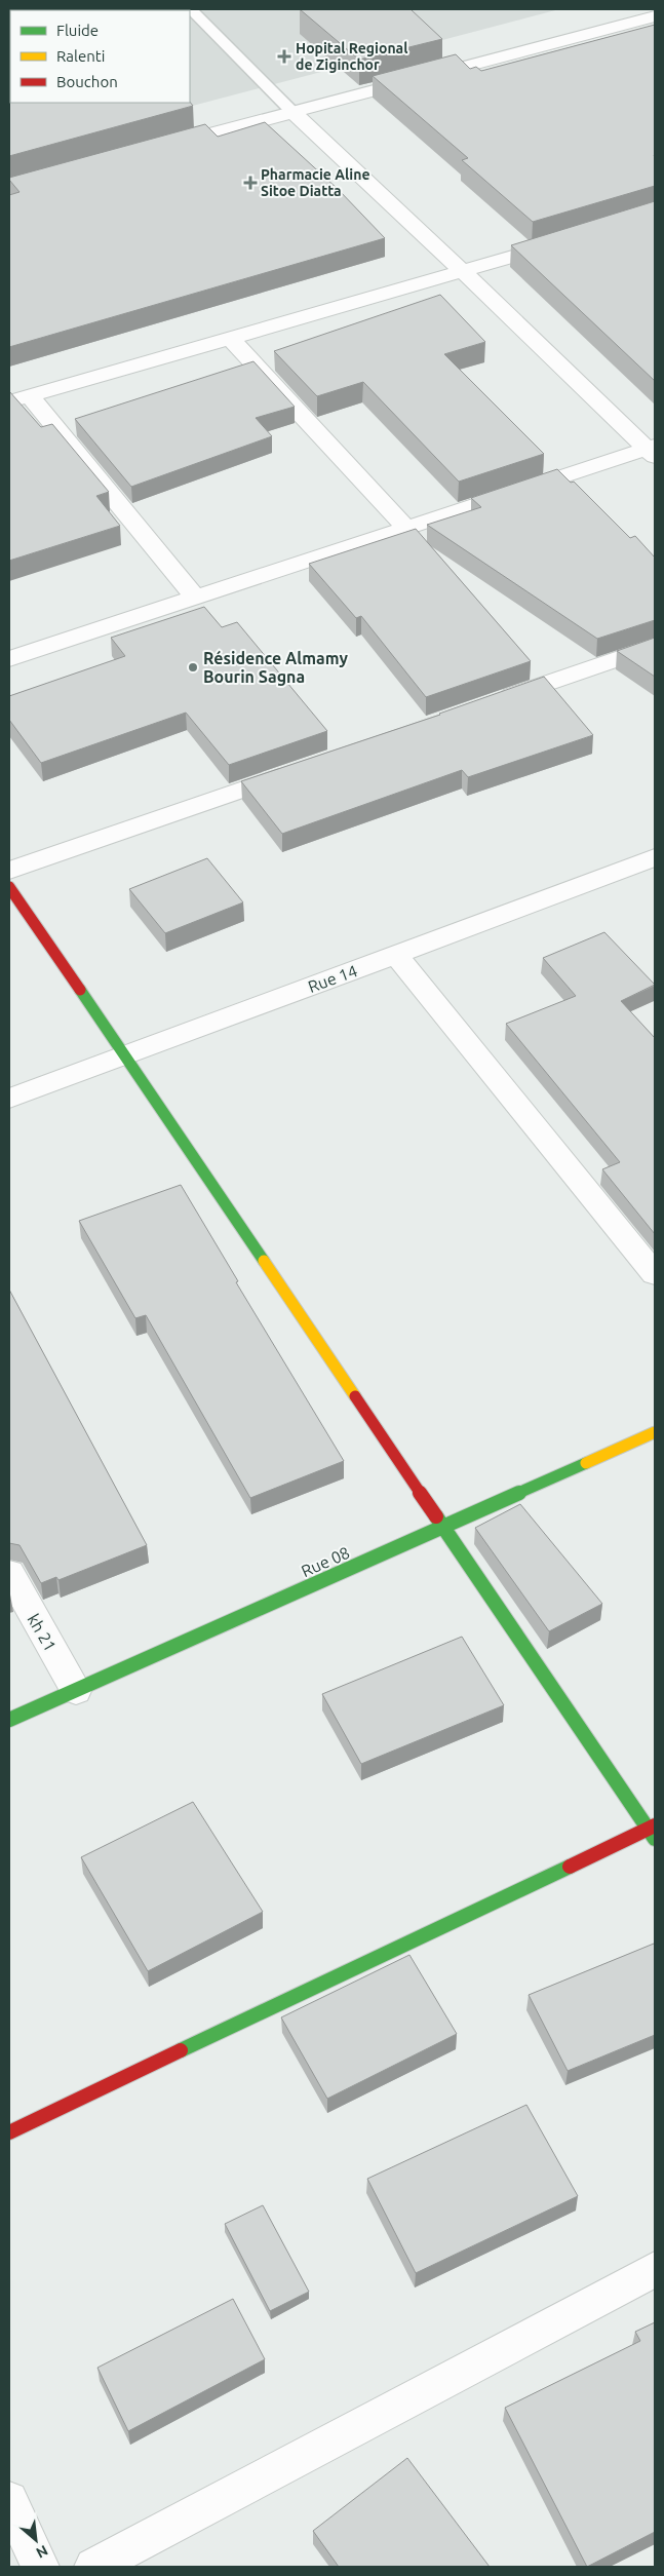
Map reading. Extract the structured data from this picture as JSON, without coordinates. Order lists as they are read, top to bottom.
{
  "streets": {
    "street": ["Rue 14", "Rue 08", "kh 21"]
  },
  "crossings": [
    ["Rue 08", "kh 21"]
  ],
  "places": {
    "health": ["Hopital Regional de Ziginchor", "Pharmacie Aline Sitoe Diatta"],
    "other": ["Résidence Almamy Bourin Sagna"]
  },
  "legend": ["Fluide", "Ralenti", "Bouchon"],
  "north": "bottom right"
}
